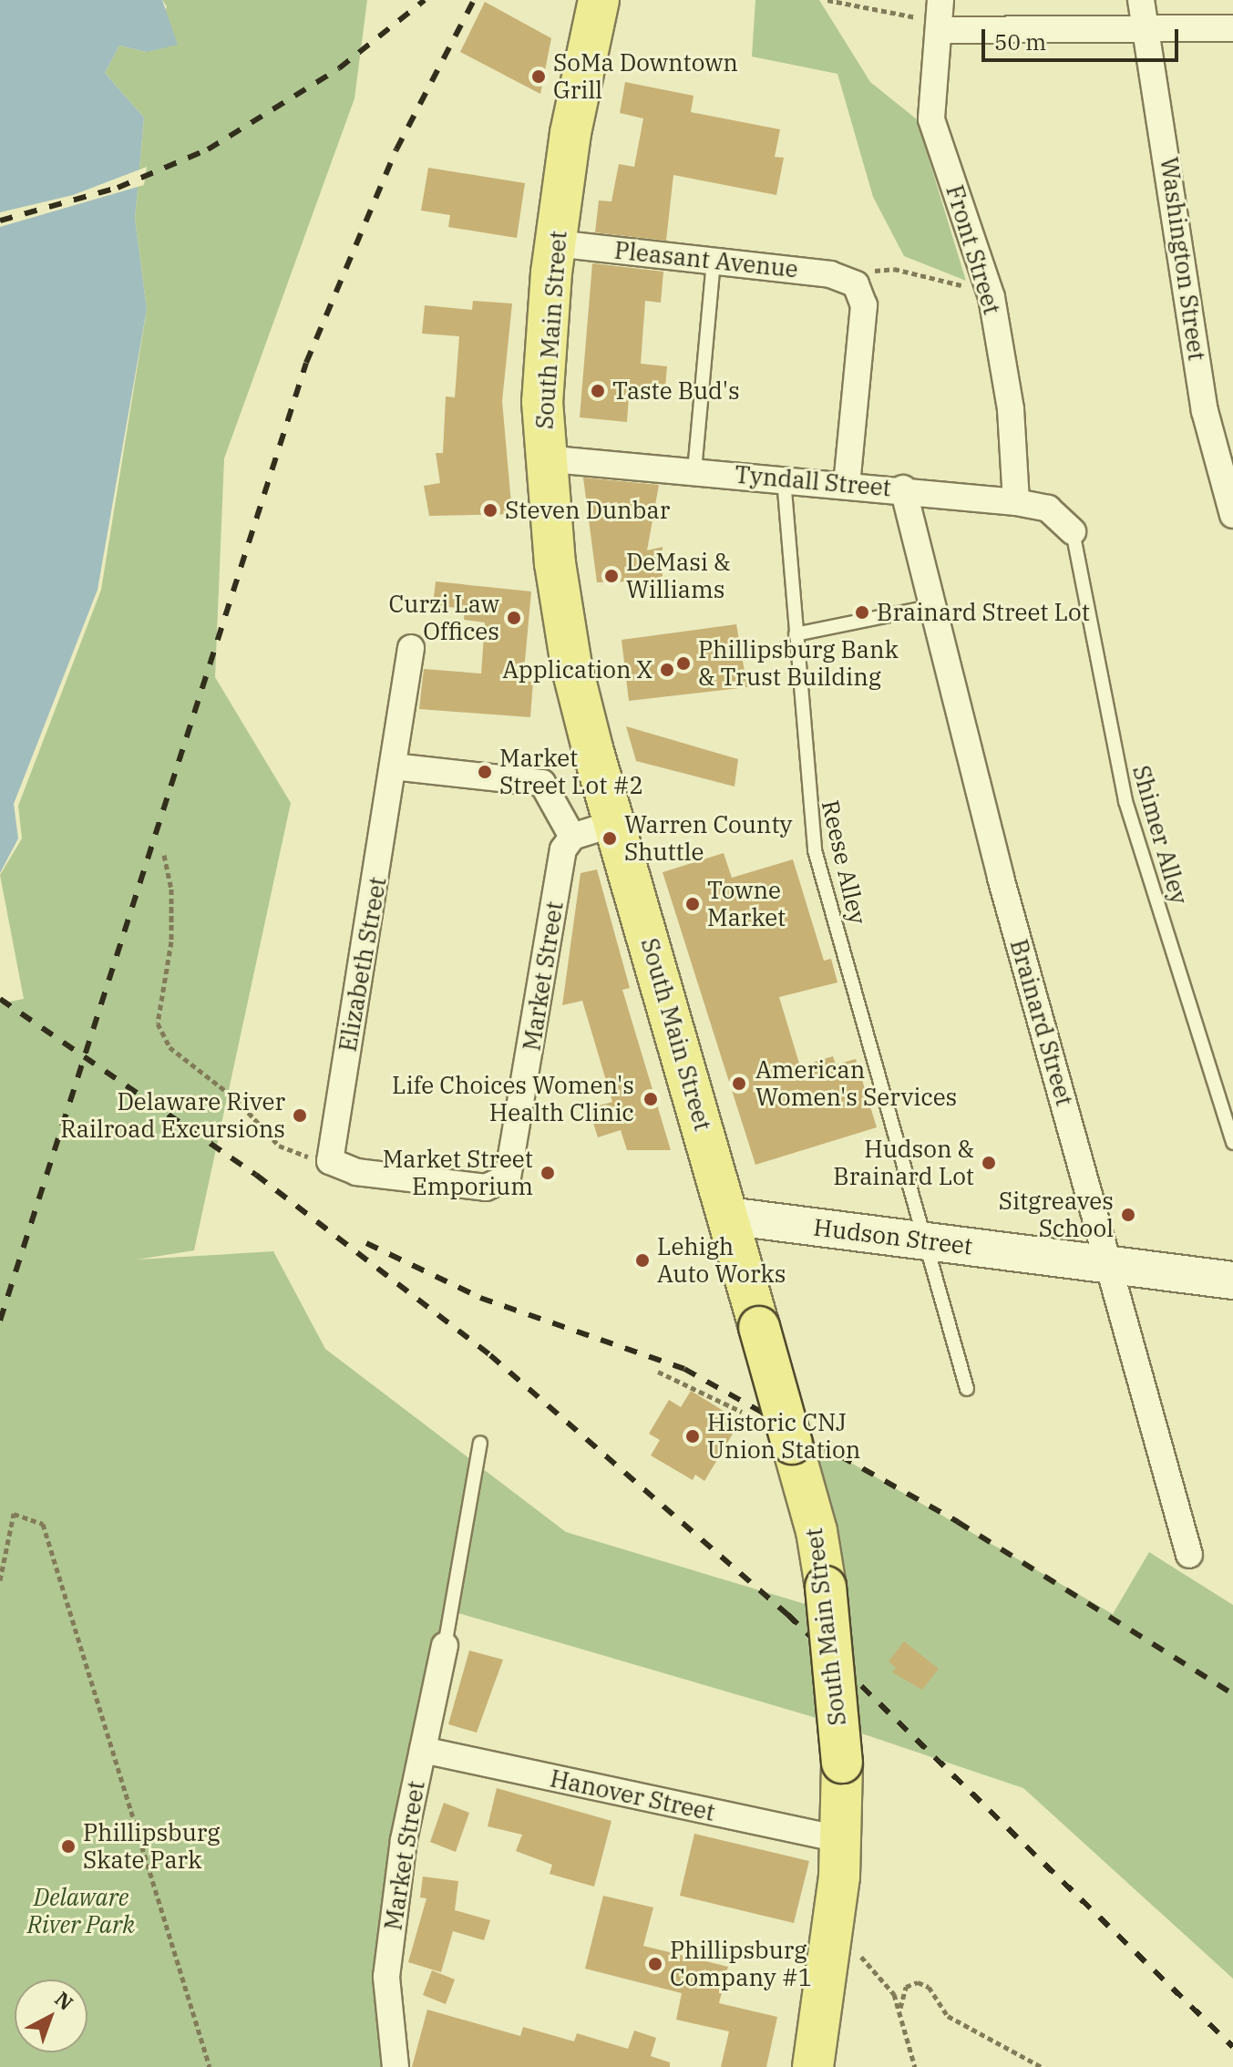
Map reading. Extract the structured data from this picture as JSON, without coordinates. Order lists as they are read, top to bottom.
{
  "streets": {
    "main road": ["South Main Street"],
    "street": [
      "Front Street",
      "Washington Street",
      "Pleasant Avenue",
      "Tyndall Street",
      "Elizabeth Street",
      "Market Street",
      "Brainard Street",
      "Hudson Street",
      "Hanover Street"
    ],
    "lane": ["Shimer Alley", "Reese Alley"]
  },
  "crossings": [
    ["Front Street", "Tyndall Street"],
    ["Pleasant Avenue", "South Main Street"],
    ["Pleasant Avenue", "Tyndall Street"],
    ["South Main Street", "Tyndall Street"],
    ["South Main Street", "Hudson Street"],
    ["South Main Street", "Hanover Street"],
    ["Tyndall Street", "Shimer Alley"],
    ["Tyndall Street", "Reese Alley"],
    ["Tyndall Street", "Brainard Street"],
    ["Reese Alley", "Hudson Street"],
    ["Elizabeth Street", "Market Street"],
    ["Market Street", "Hanover Street"],
    ["Brainard Street", "Hudson Street"]
  ],
  "parks": ["Delaware River Park"],
  "places": [
    "SoMa Downtown Grill",
    "Taste Bud's",
    "Steven Dunbar",
    "DeMasi & Williams",
    "Brainard Street Lot",
    "Curzi Law Offices",
    "Phillipsburg Bank & Trust Building",
    "Application X",
    "Market Street Lot #2",
    "Warren County Shuttle",
    "Towne Market",
    "American Women's Services",
    "Life Choices Women's Health Clinic",
    "Delaware River Railroad Excursions",
    "Hudson & Brainard Lot",
    "Market Street Emporium",
    "Sitgreaves School",
    "Lehigh Auto Works",
    "Historic CNJ Union Station",
    "Phillipsburg Skate Park",
    "Phillipsburg Company #1"
  ],
  "scale_bar": "50 m",
  "north": "top right"
}
